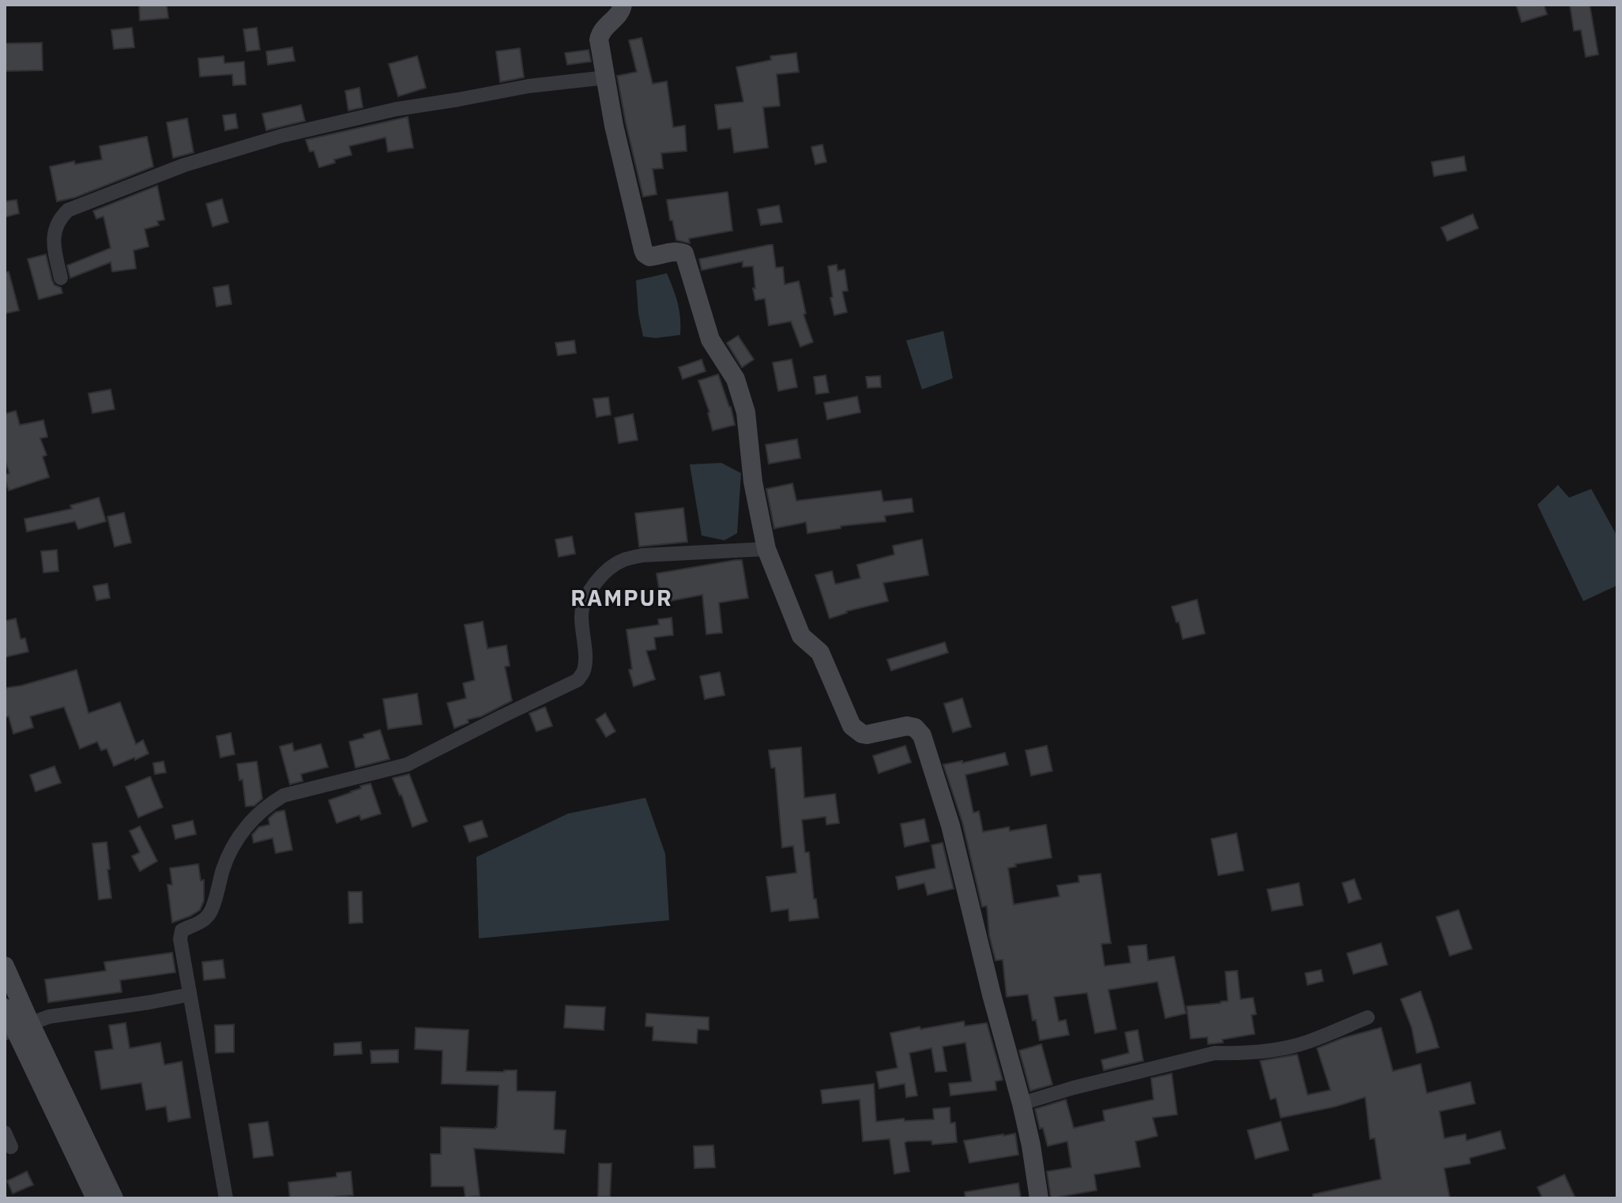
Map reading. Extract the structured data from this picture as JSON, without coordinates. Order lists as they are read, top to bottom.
{
  "districts": ["RAMPUR"]
}
